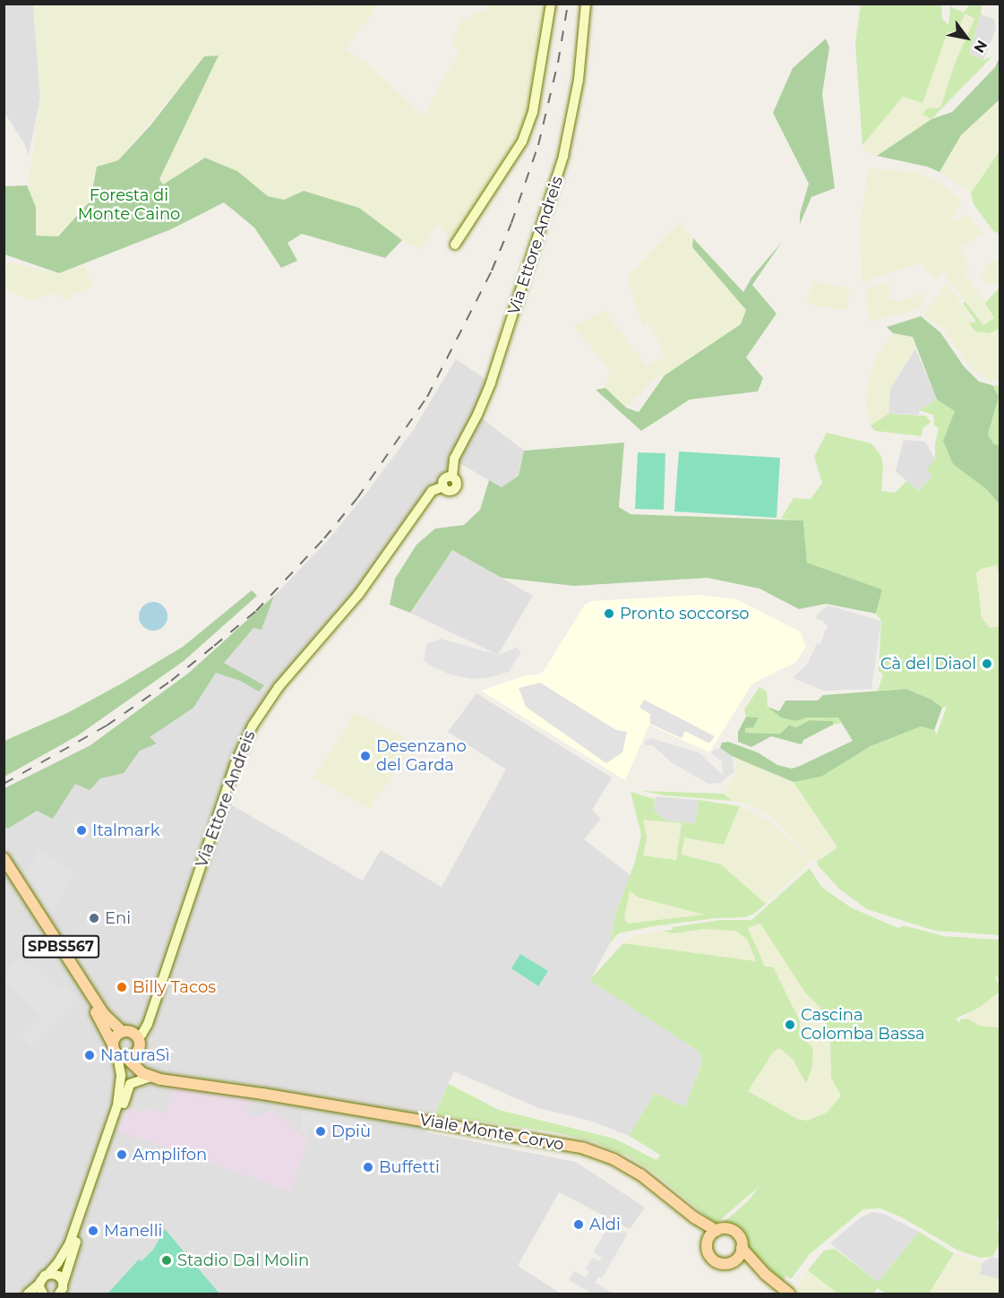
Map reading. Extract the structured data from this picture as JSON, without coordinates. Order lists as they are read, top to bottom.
{
  "streets": {
    "main road": ["SPBS567", "Viale Monte Corvo"],
    "street": ["Via Ettore Andreis"]
  },
  "crossings": [
    ["Via Ettore Andreis", "SPBS567"]
  ],
  "parks": ["Foresta di Monte Caino"],
  "places": [
    "Pronto soccorso",
    "Cà del Diaol",
    "Desenzano del Garda",
    "Italmark",
    "Eni",
    "Billy Tacos",
    "Cascina Colomba Bassa",
    "NaturaSì",
    "Dpiù",
    "Amplifon",
    "Buffetti",
    "Aldi",
    "Manelli",
    "Stadio Dal Molin"
  ],
  "north": "bottom right"
}
